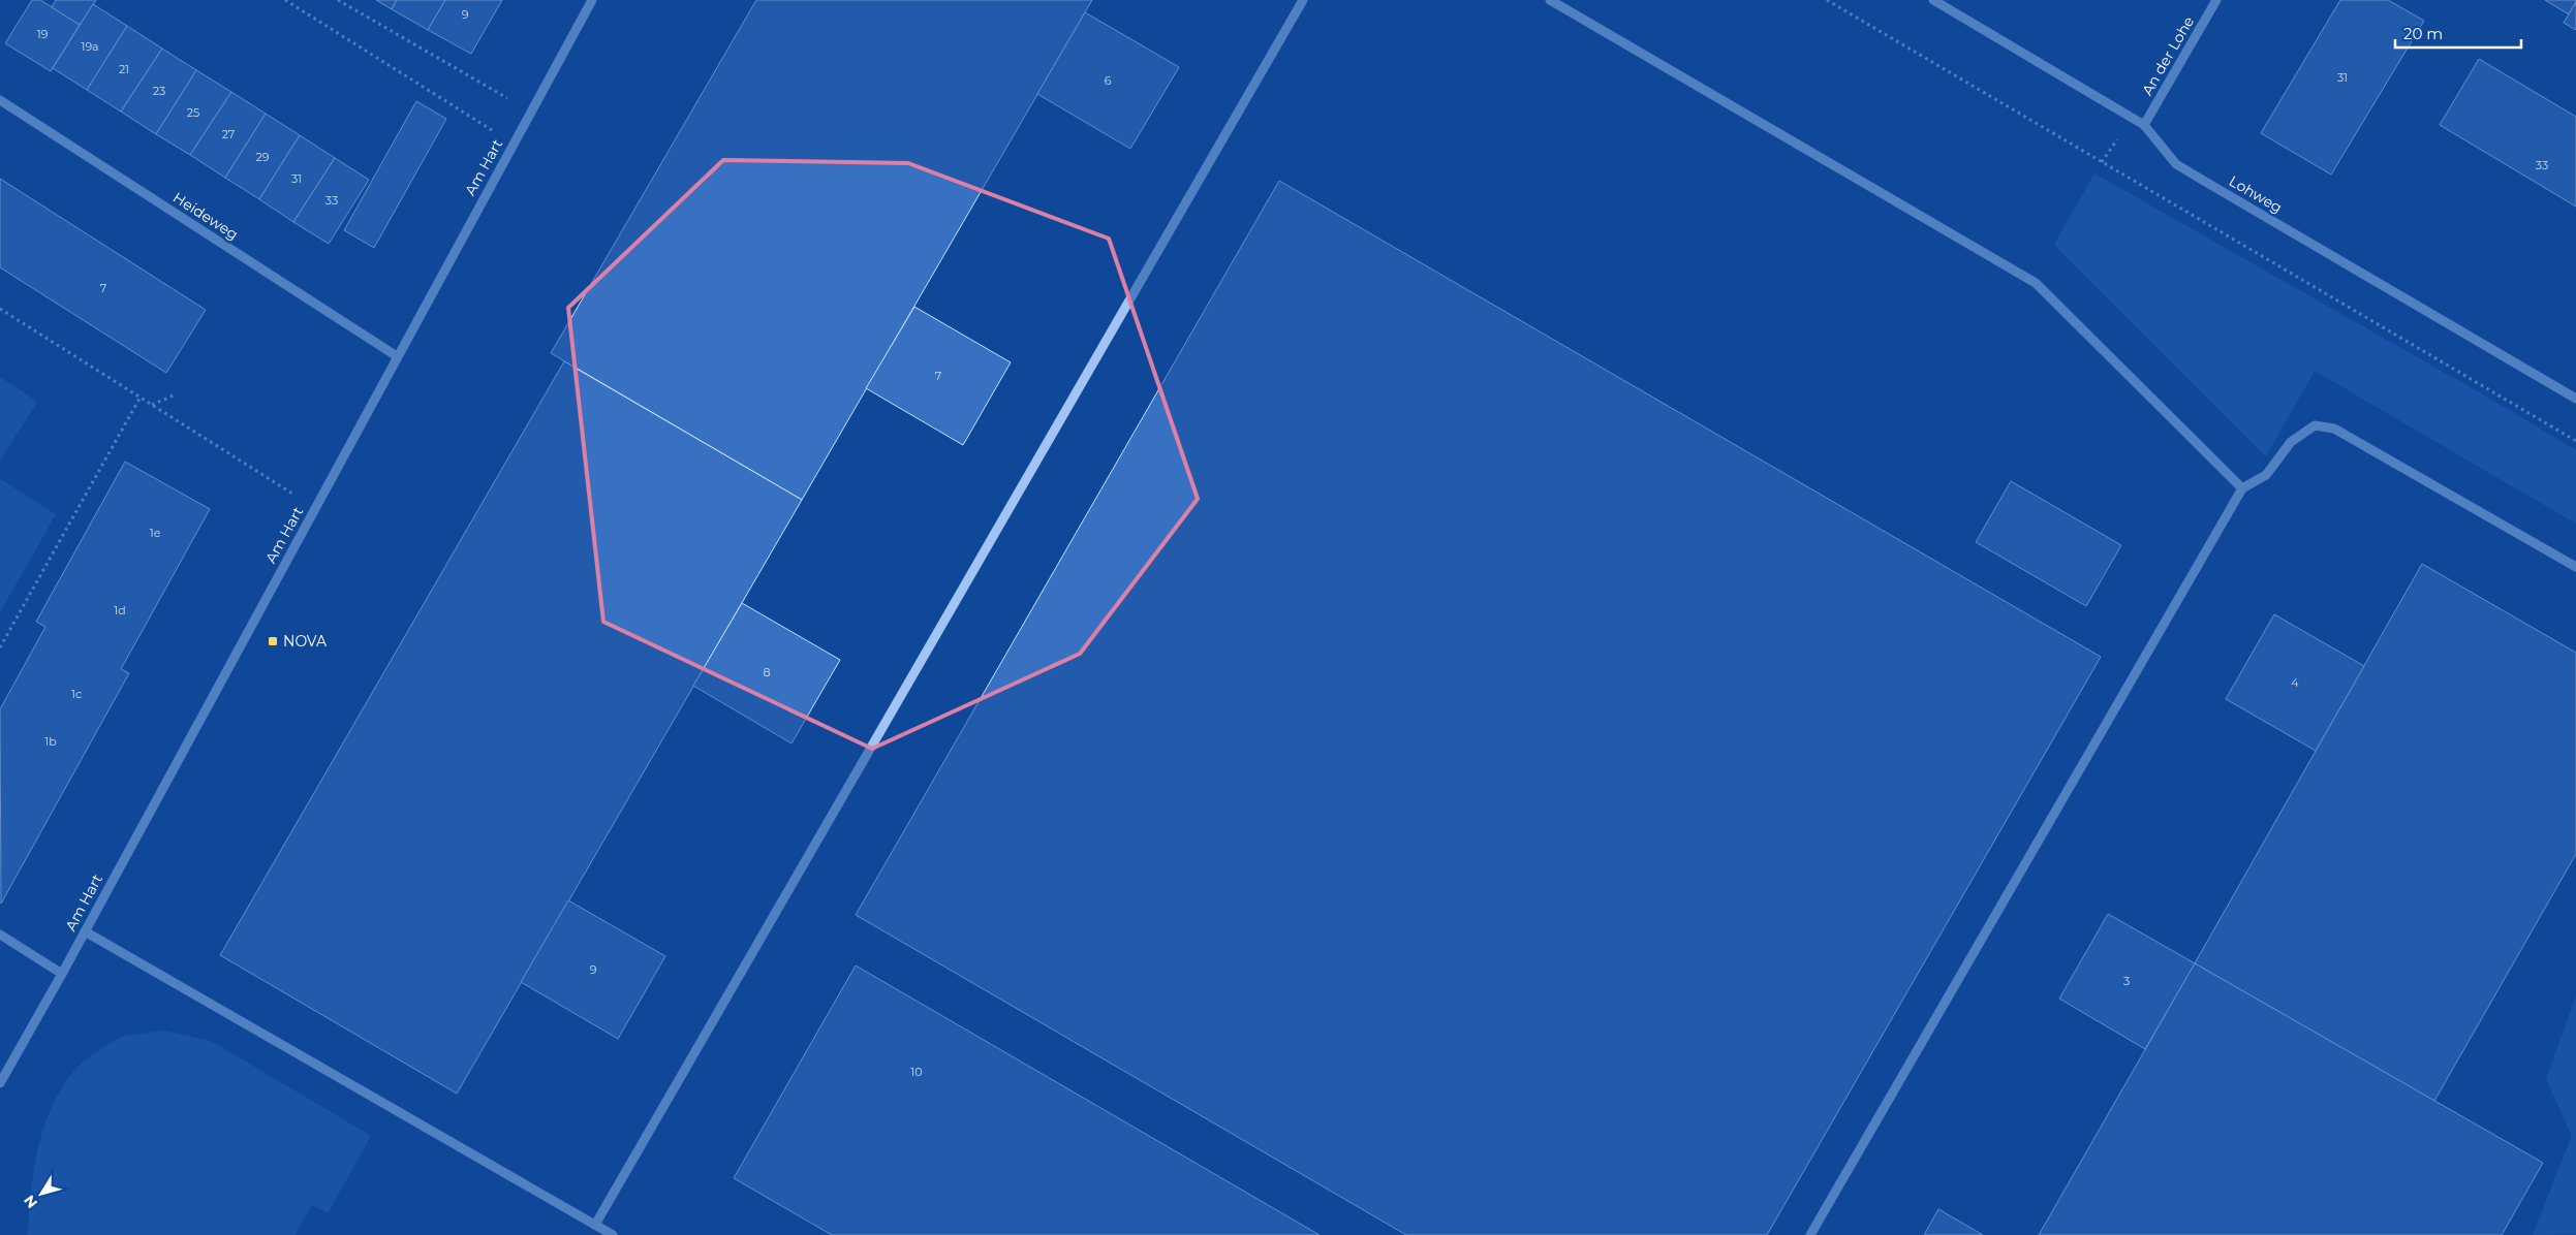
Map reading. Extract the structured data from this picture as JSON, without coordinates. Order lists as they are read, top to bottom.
{
  "streets": {
    "street": [
      "An der Lohe",
      "Am Hart",
      "Lohweg",
      "Heideweg"
    ]
  },
  "crossings": [
    ["An der Lohe", "Lohweg"],
    ["Am Hart", "Heideweg"]
  ],
  "places": {
    "transit": ["NOVA"]
  },
  "house_numbers": [
    "9",
    "19",
    "19a",
    "21",
    "31",
    "6",
    "23",
    "25",
    "27",
    "29",
    "33",
    "31",
    "33",
    "7",
    "7",
    "1e",
    "1d",
    "8",
    "4",
    "1c",
    "1b",
    "9",
    "3",
    "10"
  ],
  "scale_bar": "20 m",
  "north": "bottom left"
}
